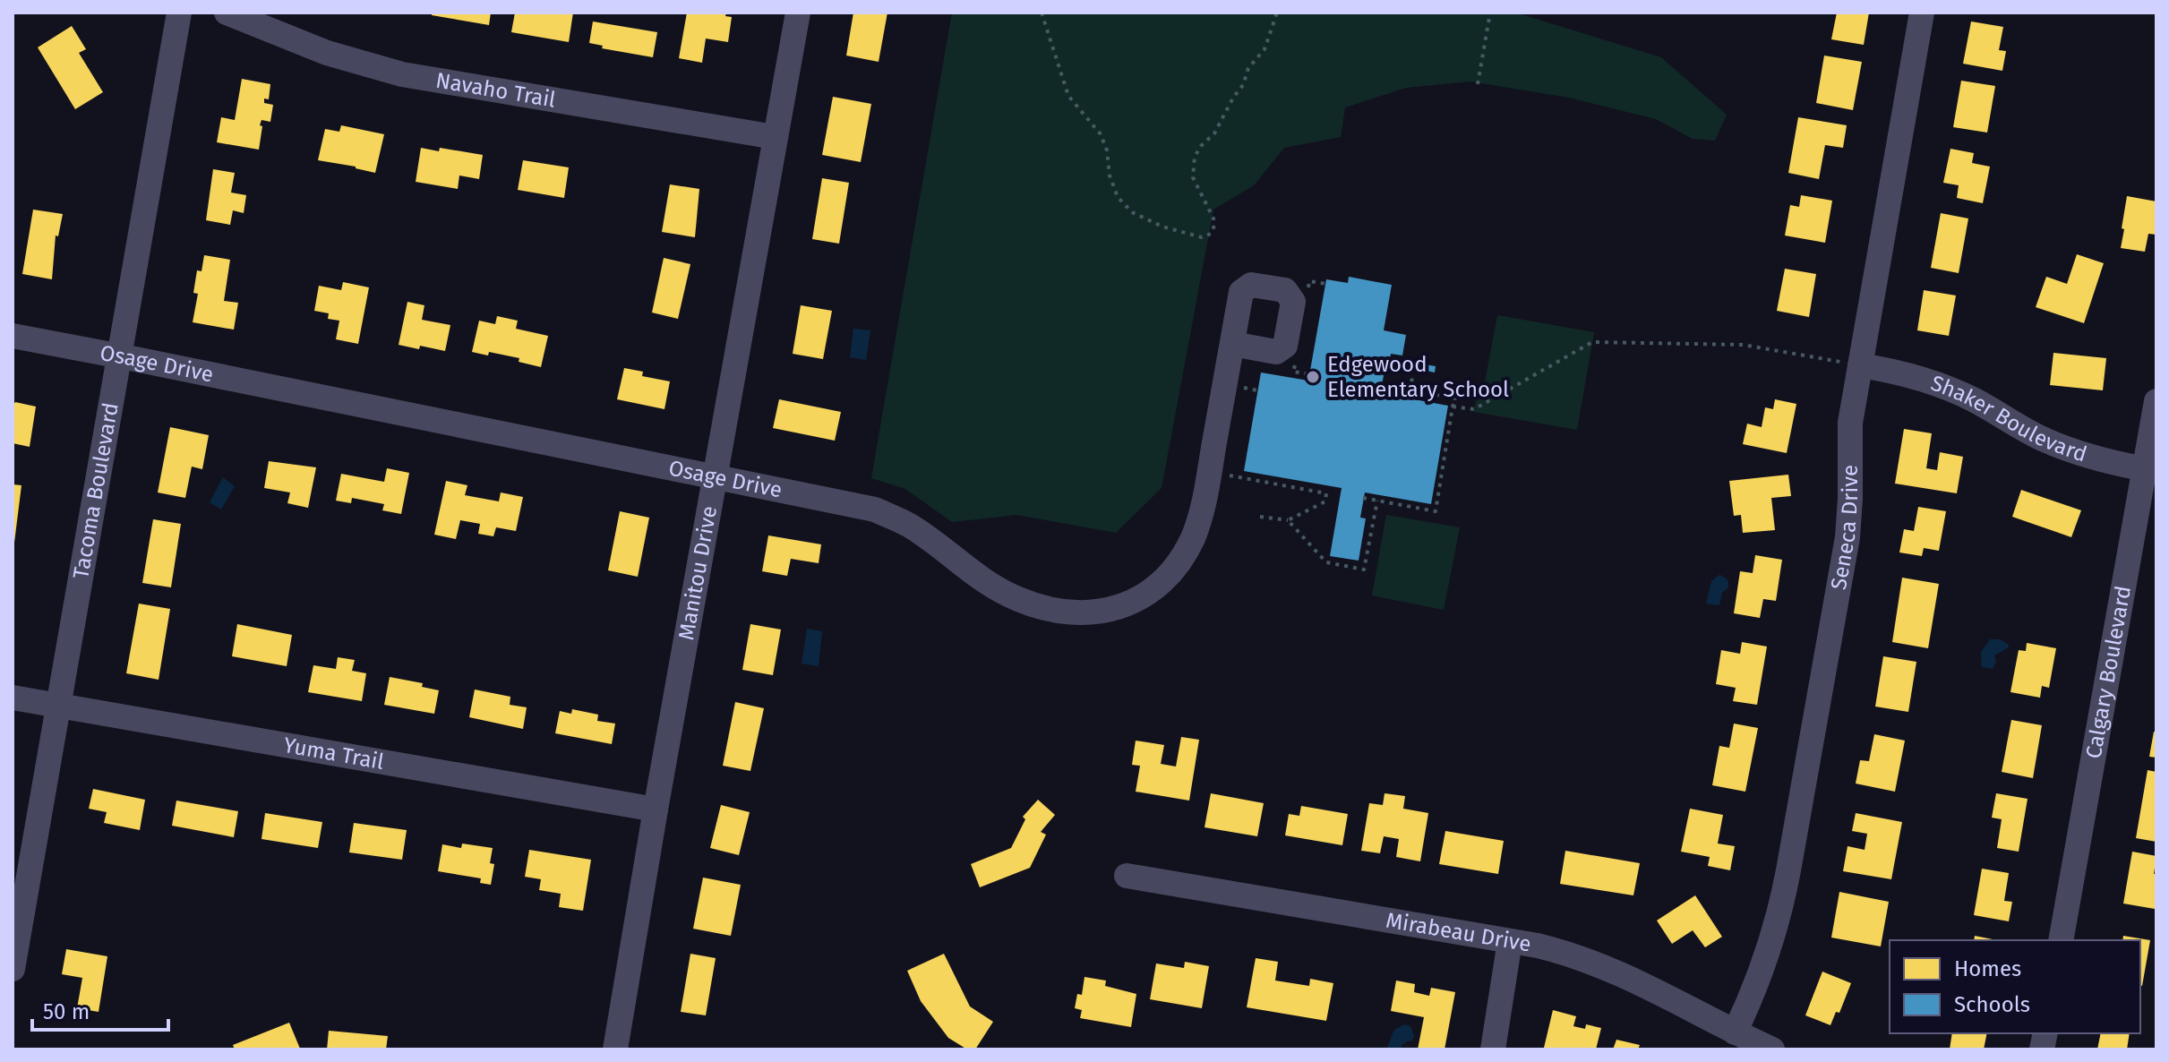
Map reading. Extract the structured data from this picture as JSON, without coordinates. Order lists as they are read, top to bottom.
{
  "streets": {
    "street": [
      "Navaho Trail",
      "Osage Drive",
      "Shaker Boulevard",
      "Tacoma Boulevard",
      "Seneca Drive",
      "Manitou Drive",
      "Calgary Boulevard",
      "Yuma Trail",
      "Mirabeau Drive"
    ]
  },
  "crossings": [
    ["Navaho Trail", "Manitou Drive"],
    ["Osage Drive", "Tacoma Boulevard"],
    ["Osage Drive", "Manitou Drive"],
    ["Shaker Boulevard", "Seneca Drive"],
    ["Shaker Boulevard", "Calgary Boulevard"],
    ["Tacoma Boulevard", "Yuma Trail"],
    ["Seneca Drive", "Mirabeau Drive"],
    ["Manitou Drive", "Yuma Trail"]
  ],
  "places": ["Edgewood Elementary School"],
  "legend": ["Homes", "Schools"],
  "scale_bar": "50 m"
}
